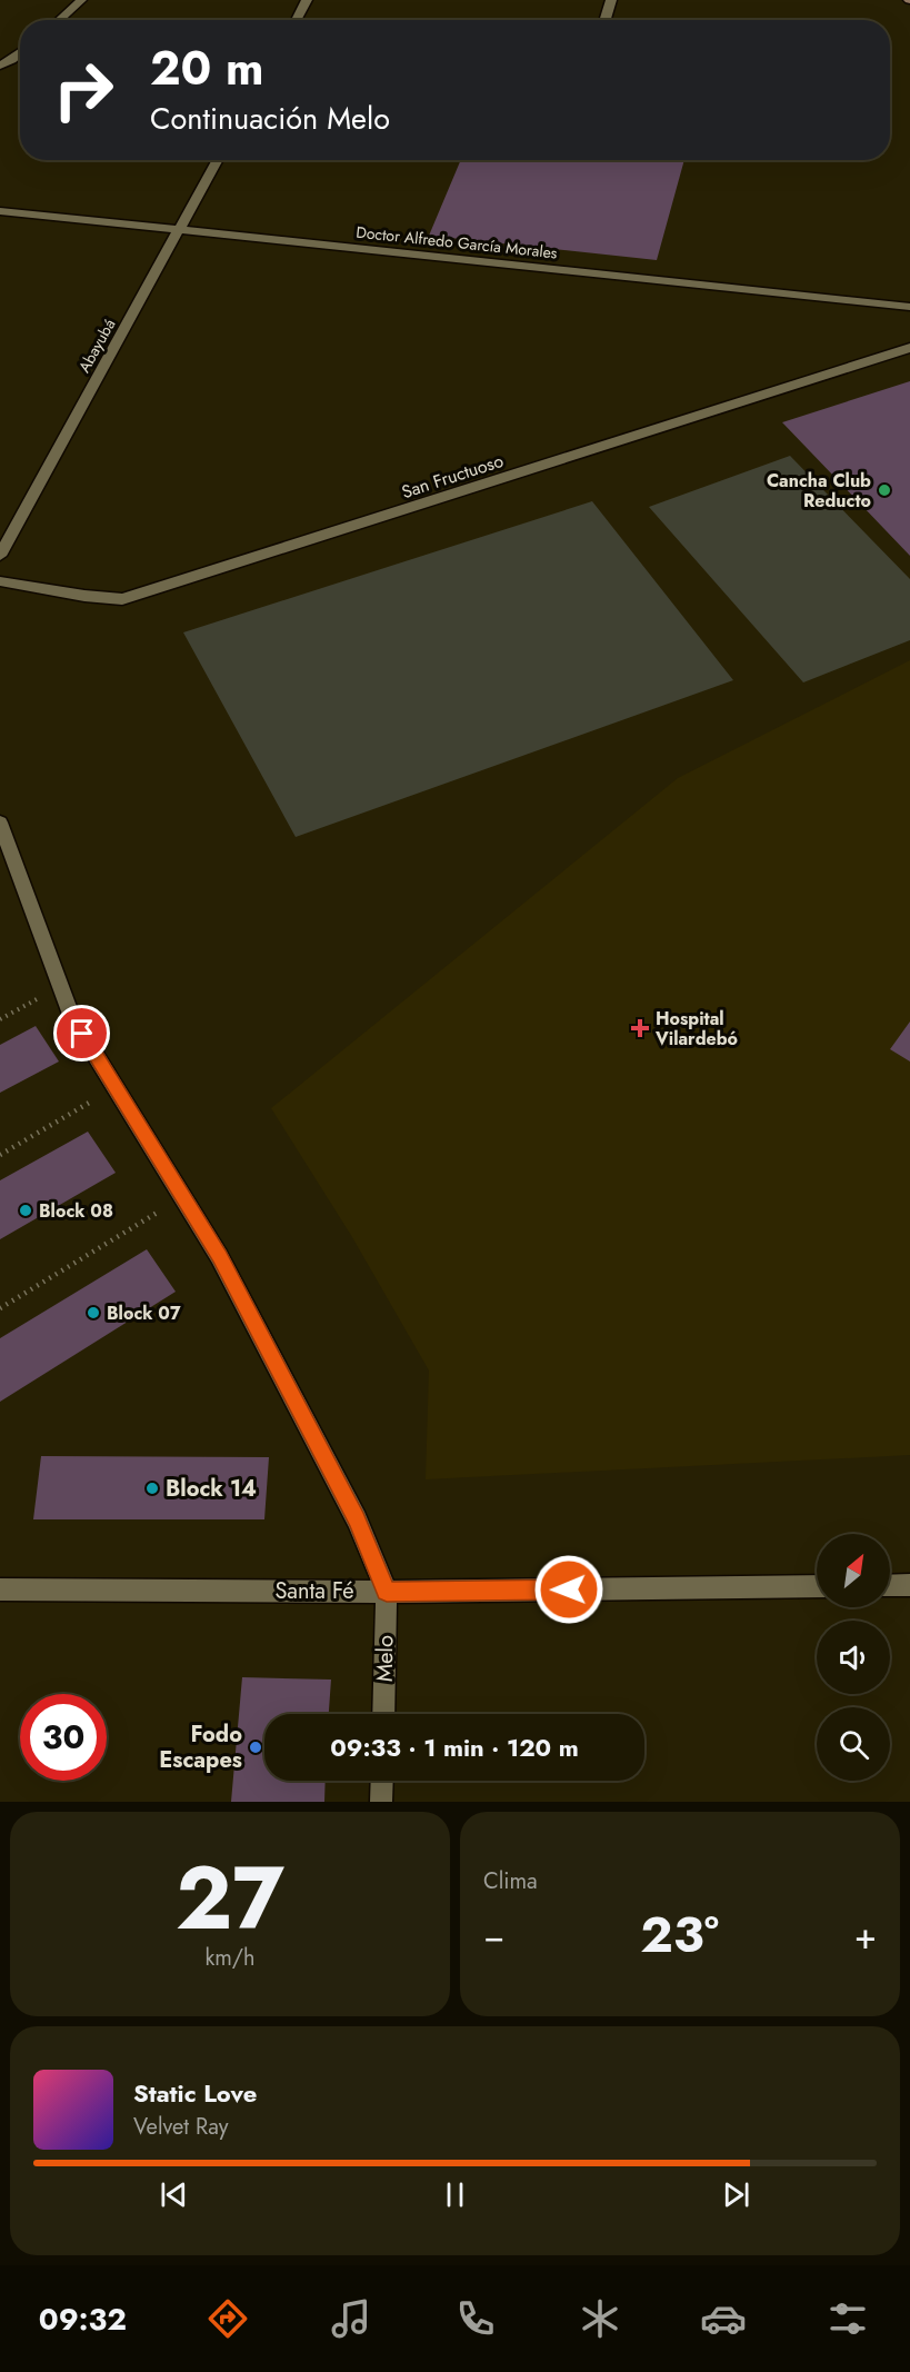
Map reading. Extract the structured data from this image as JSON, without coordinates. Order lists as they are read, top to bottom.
{
  "streets": {
    "street": [
      "Doctor Alfredo García Morales",
      "Abayubá",
      "San Fructuoso",
      "Santa Fé",
      "Melo"
    ]
  },
  "crossings": [
    ["Doctor Alfredo García Morales", "Abayubá"],
    ["Santa Fé", "Melo"]
  ],
  "places": {
    "other": [
      "Cancha Club Reducto",
      "Block 08",
      "Block 07",
      "Block 14",
      "Fodo Escapes"
    ],
    "health": ["Hospital Vilardebó"]
  },
  "north": "top right",
  "page": {
    "turn": ["20 m", "Continuación Melo"],
    "limit": "30",
    "trip": "09:33 · 1 min · 120 m",
    "tile": [
      ["27", "km/h"],
      "Clima"
    ],
    "heat": ["−", "23°", "+"],
    "song": ["Static Love", "Velvet Ray"],
    "tabs": "09:32"
  }
}
